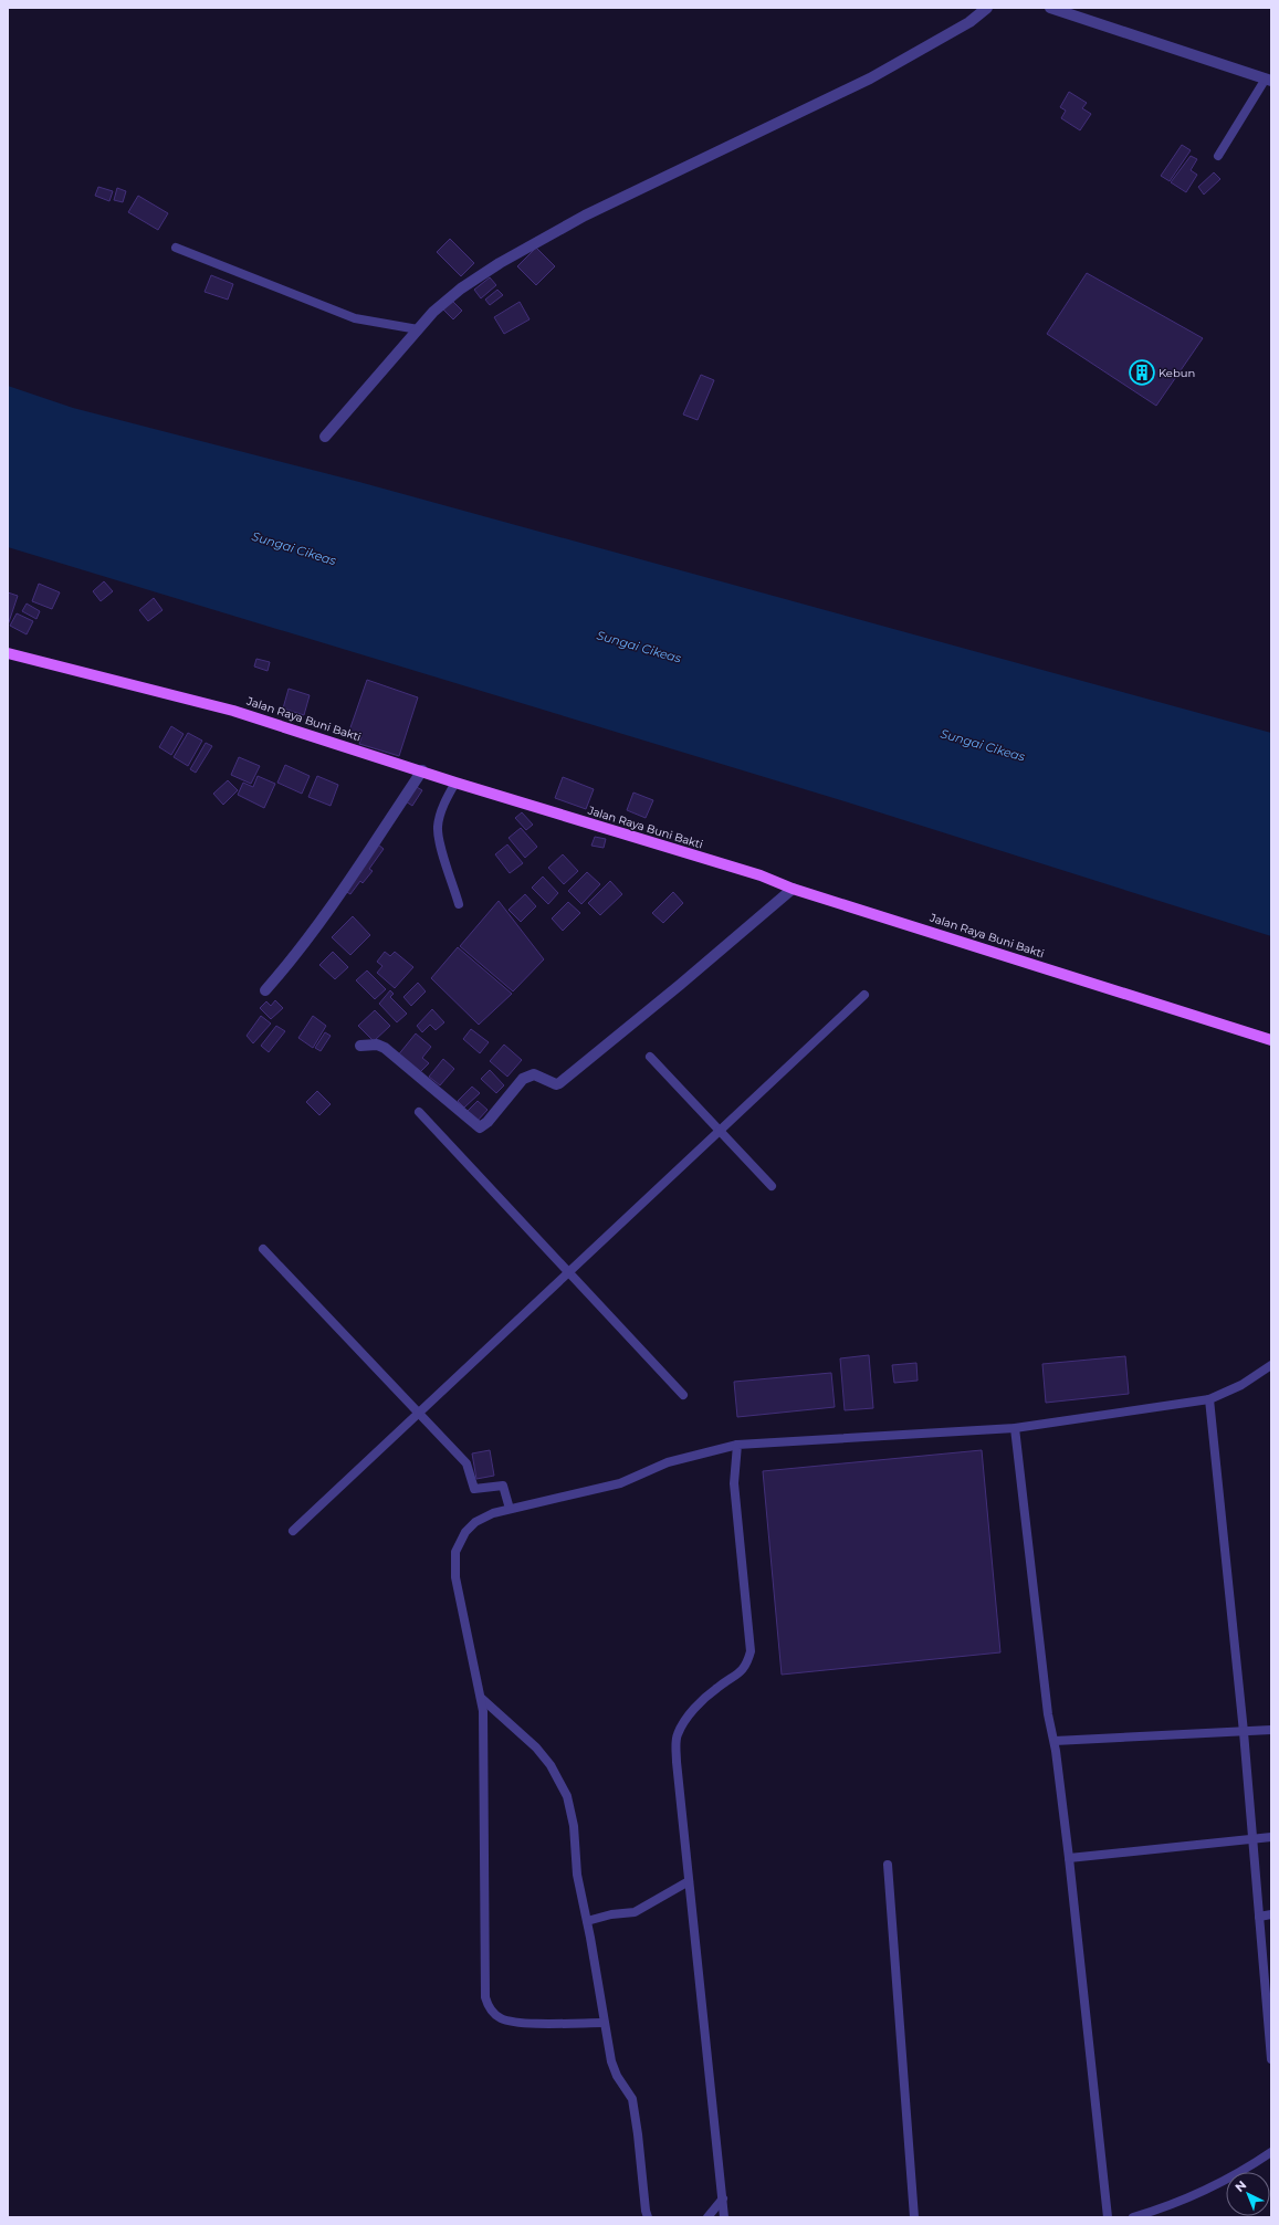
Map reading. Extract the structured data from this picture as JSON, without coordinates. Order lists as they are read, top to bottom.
{
  "streets": {
    "main road": ["Jalan Raya Buni Bakti"]
  },
  "water": ["Sungai Cikeas"],
  "places": {
    "building": ["Kebun"]
  },
  "north": "top left"
}
